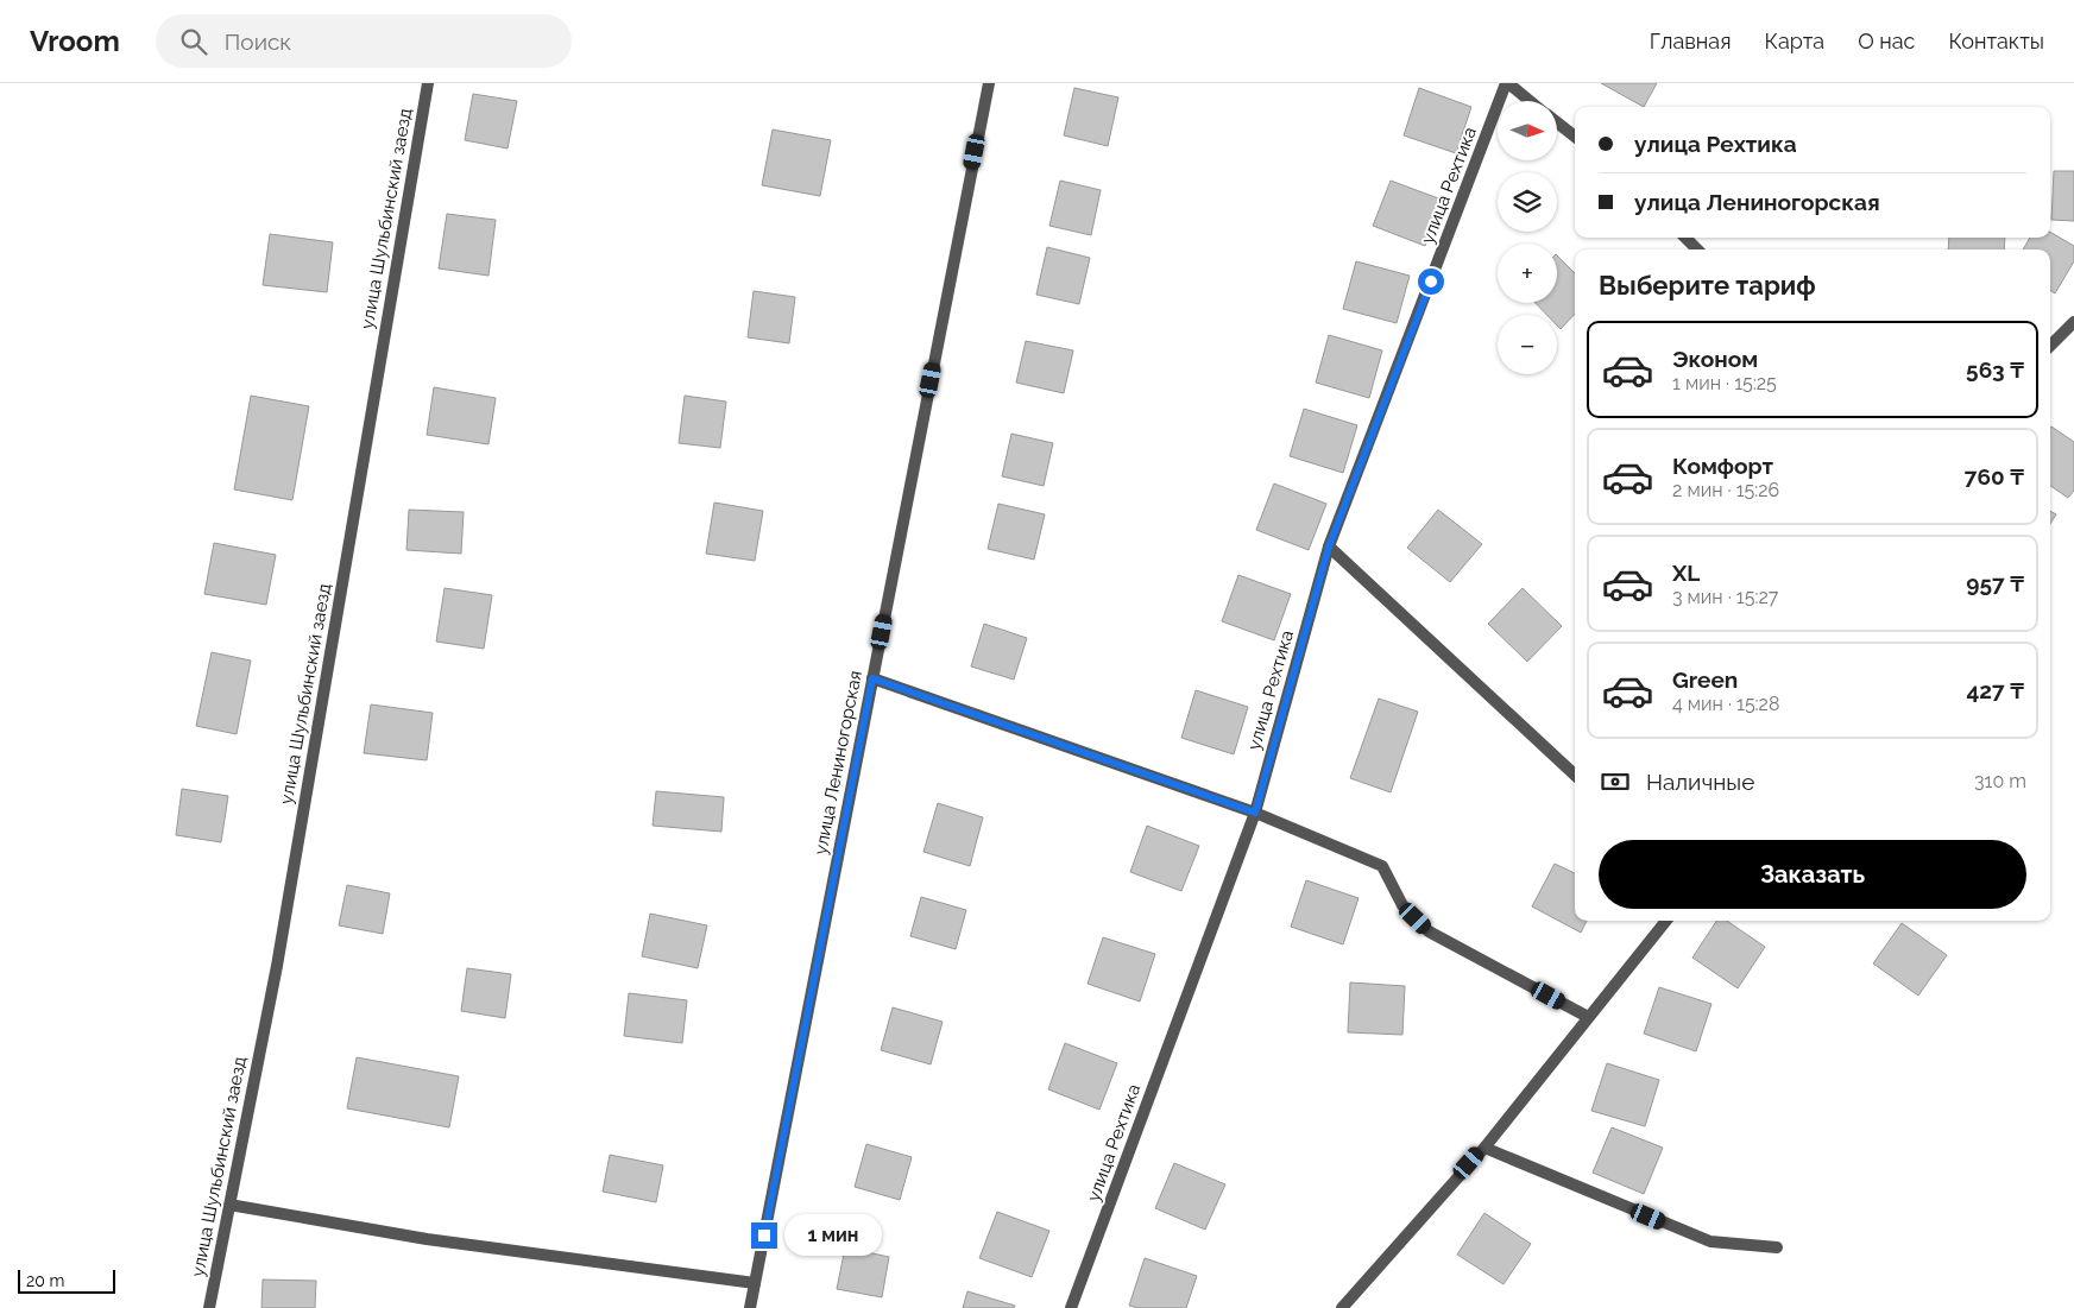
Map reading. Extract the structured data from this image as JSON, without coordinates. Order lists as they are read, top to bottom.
{
  "streets": {
    "street": ["улица Рехтика", "улица Шульбинский заезд", "улица Лениногорская"]
  },
  "scale_bar": "20 m",
  "north": "right",
  "page": {
    "header": "Vroom",
    "search": "Поиск",
    "nav": [
      "Главная",
      "Карта",
      "О нас",
      "Контакты"
    ],
    "map_buttons": ["+", "−"],
    "banner": ["улица Рехтика", "улица Лениногорская"],
    "heading": "Выберите тариф",
    "list": [
      {
        "name": "Эконом",
        "note": "1 мин · 15:25",
        "value": "563 ₸"
      },
      {
        "name": "Комфорт",
        "note": "2 мин · 15:26",
        "value": "760 ₸"
      },
      {
        "name": "XL",
        "note": "3 мин · 15:27",
        "value": "957 ₸"
      },
      {
        "name": "Green",
        "note": "4 мин · 15:28",
        "value": "427 ₸"
      }
    ],
    "pay": ["Наличные", "310 m"],
    "buttons": "Заказать",
    "bubble": "1 мин",
    "scale": "20 m"
  }
}
